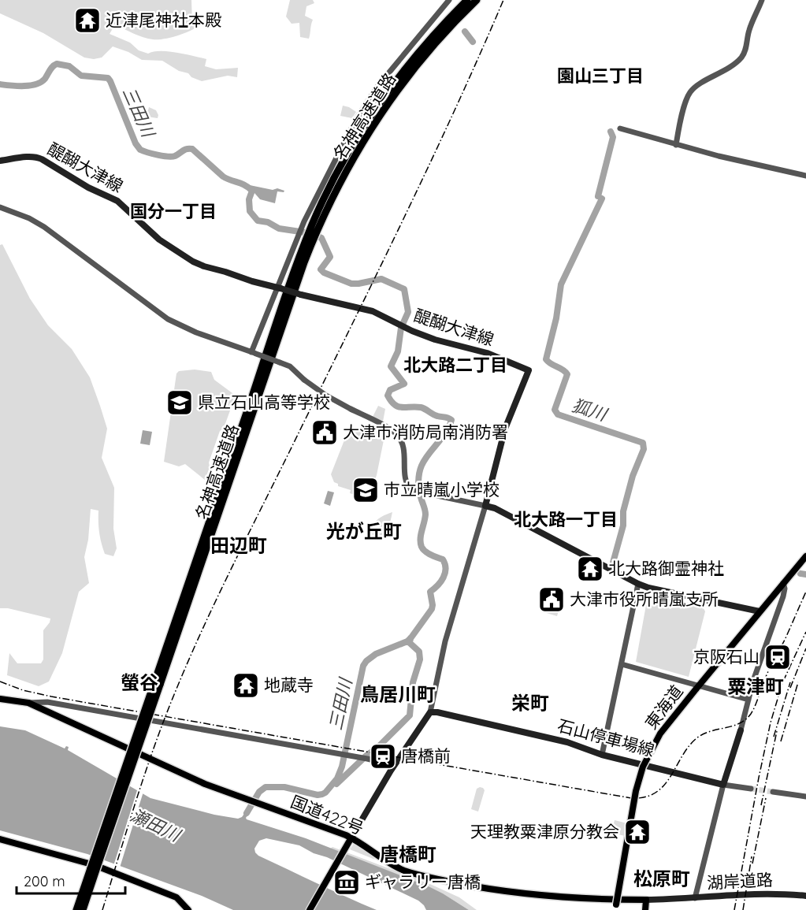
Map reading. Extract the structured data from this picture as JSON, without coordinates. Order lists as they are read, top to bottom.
{
  "streets": {
    "highway": ["名神高速道路"],
    "main road": [
      "醍醐大津線",
      "東海道",
      "石山停車場線",
      "国道422号",
      "湖岸道路"
    ]
  },
  "crossings": [
    ["国道422号", "湖岸道路"]
  ],
  "districts": [
    "園山三丁目",
    "国分一丁目",
    "北大路二丁目",
    "北大路一丁目",
    "光が丘町",
    "田辺町",
    "螢谷",
    "粟津町",
    "鳥居川町",
    "栄町",
    "唐橋町",
    "松原町"
  ],
  "water": ["三田川", "狐川", "瀬田川"],
  "places": {
    "temple": [
      "近津尾神社本殿",
      "北大路御霊神社",
      "地蔵寺",
      "天理教粟津原分教会"
    ],
    "school or university": ["県立石山高等学校", "市立晴嵐小学校"],
    "public building": ["大津市消防局南消防署", "大津市役所晴嵐支所"],
    "station": ["京阪石山", "唐橋前"],
    "museum": ["ギャラリー唐橋"]
  },
  "scale_bar": "200 m"
}
